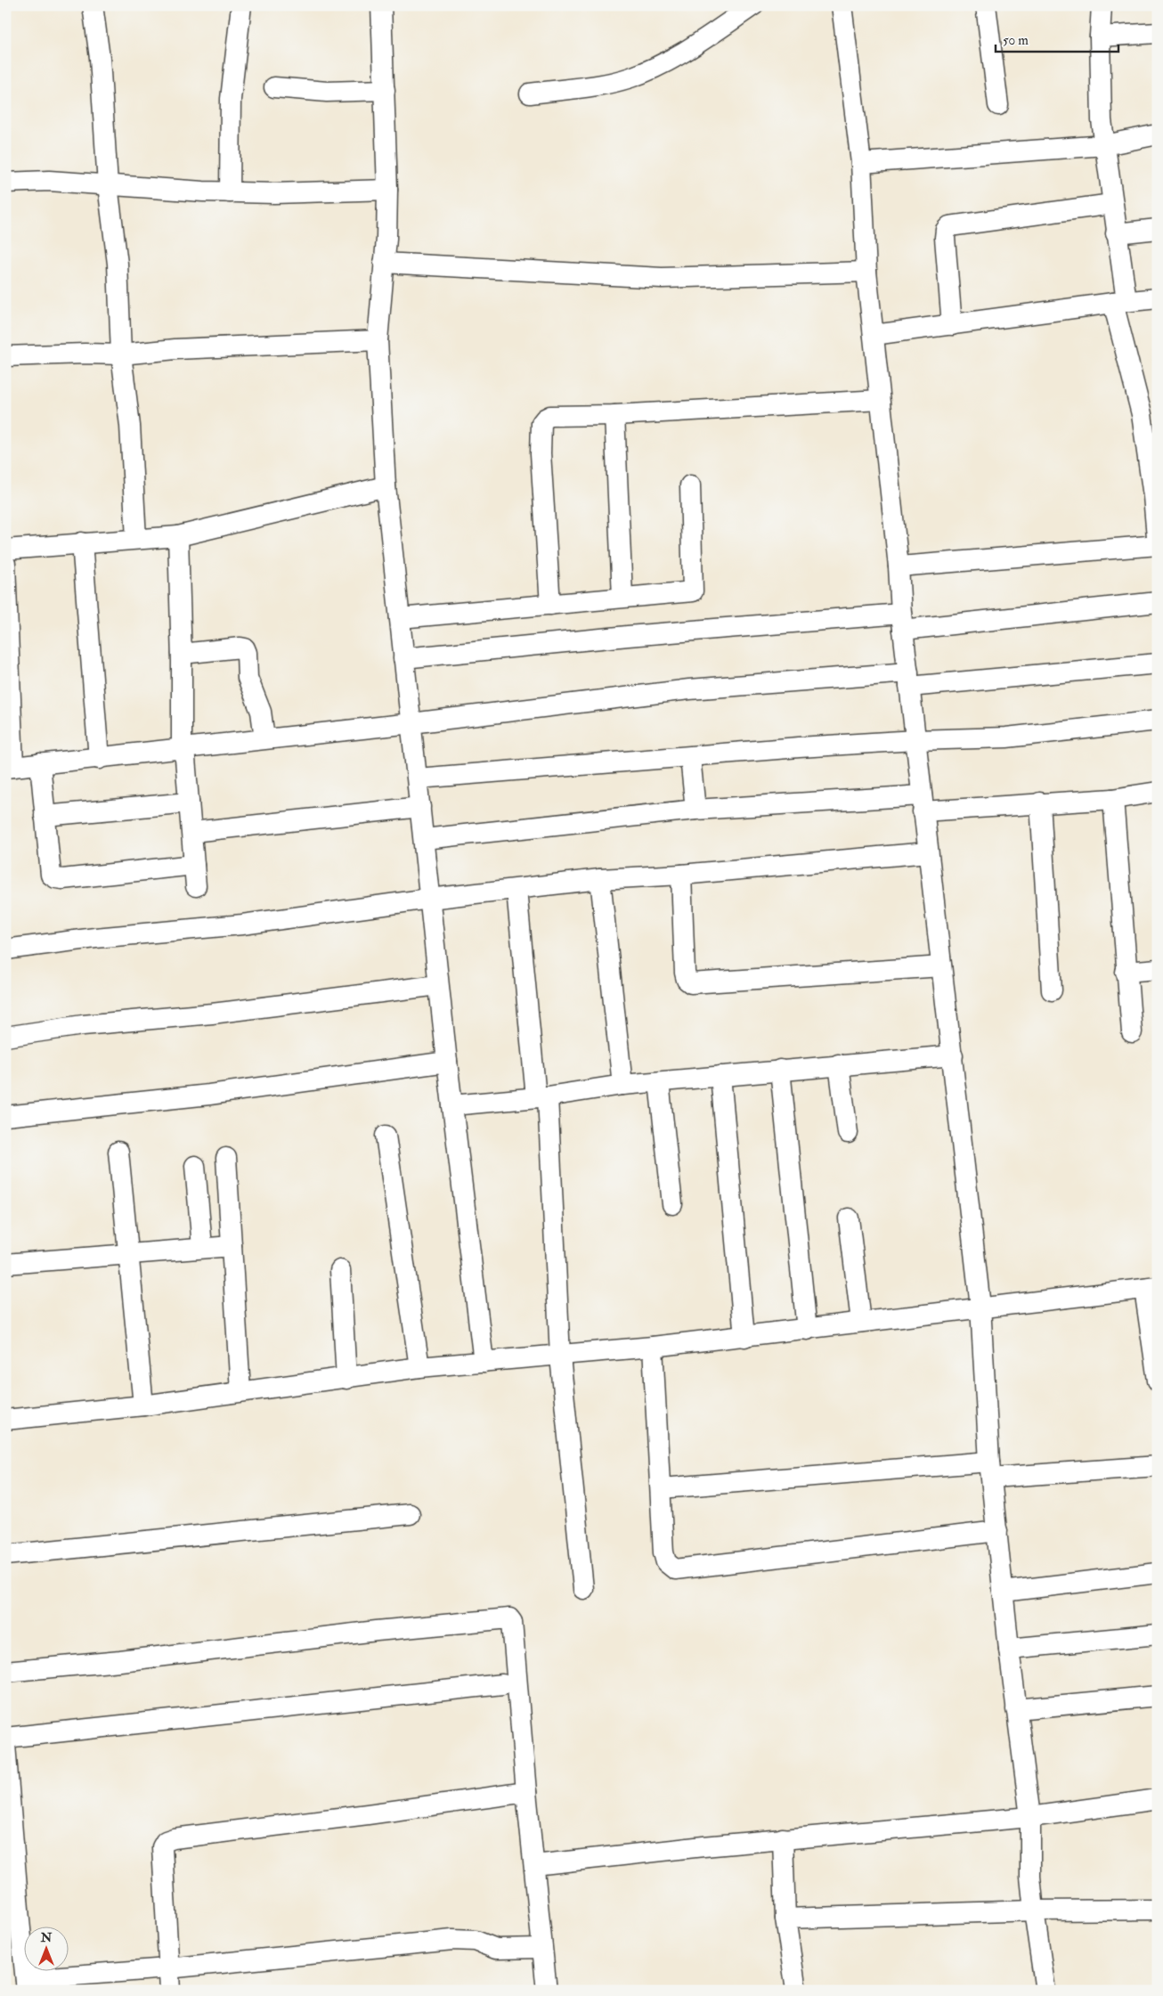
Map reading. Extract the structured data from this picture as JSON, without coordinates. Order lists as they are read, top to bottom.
{
  "scale_bar": "50 m",
  "north": "top"
}
